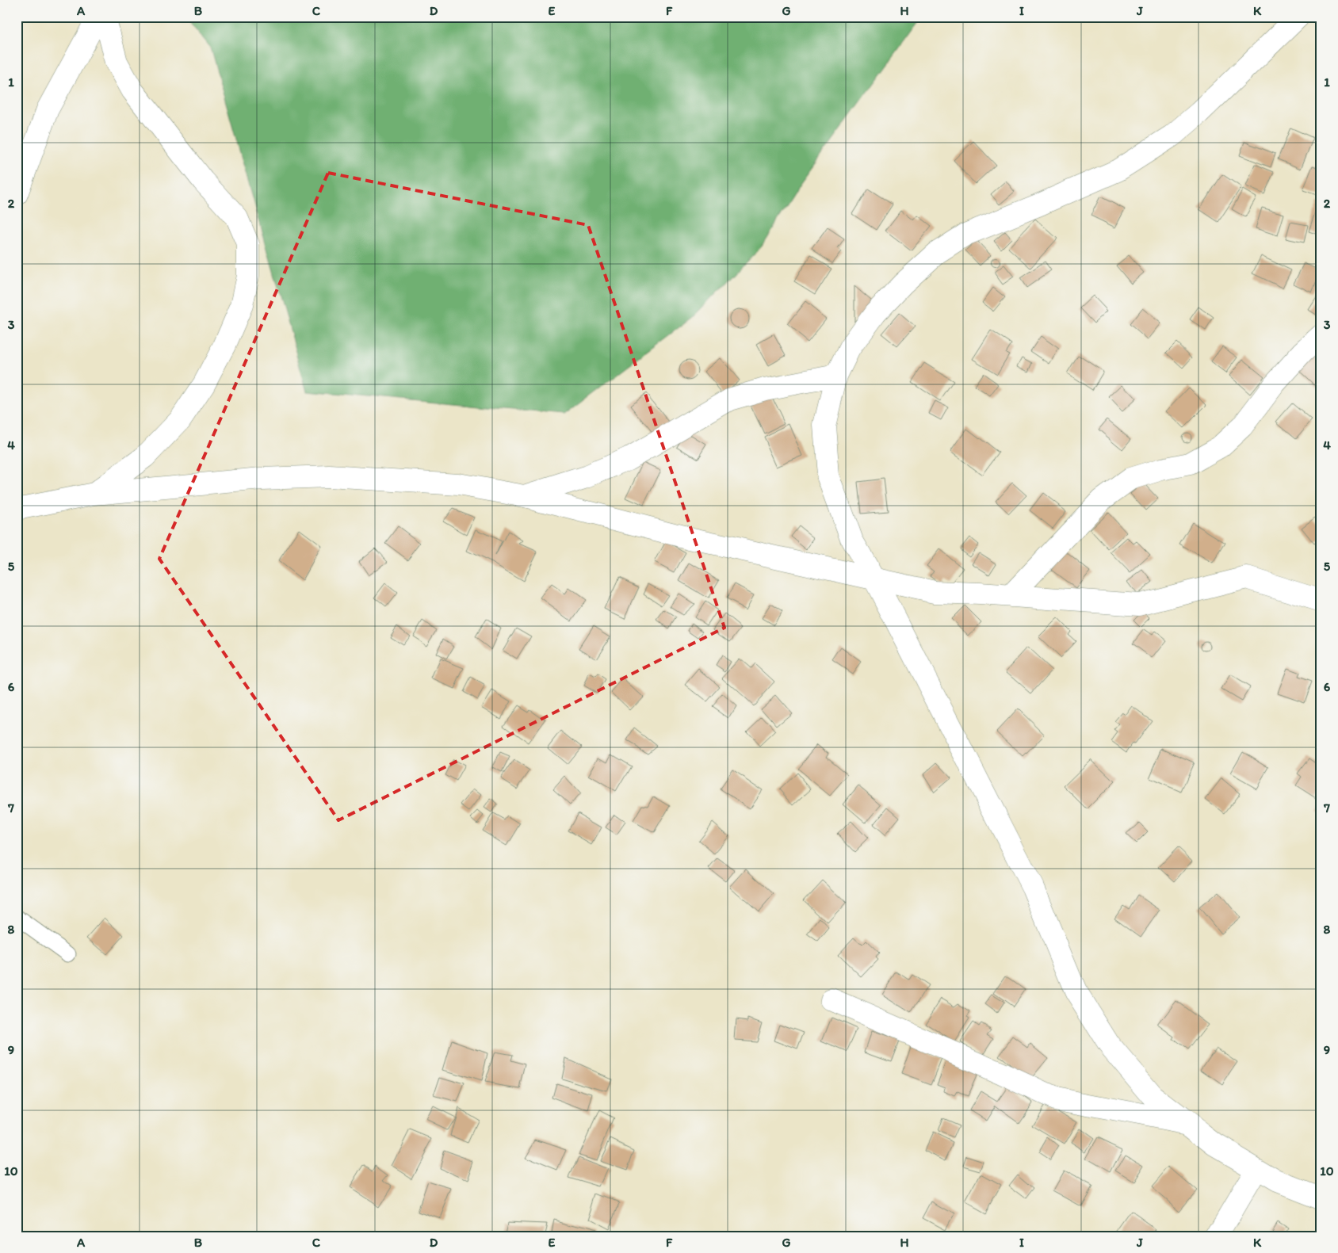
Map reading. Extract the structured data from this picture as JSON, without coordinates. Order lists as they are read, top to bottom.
{
  "grid": {
    "columns": [
      "A",
      "B",
      "C",
      "D",
      "E",
      "F",
      "G",
      "H",
      "I",
      "J",
      "K"
    ],
    "rows": [
      "1",
      "2",
      "3",
      "4",
      "5",
      "6",
      "7",
      "8",
      "9",
      "10"
    ]
  }
}
